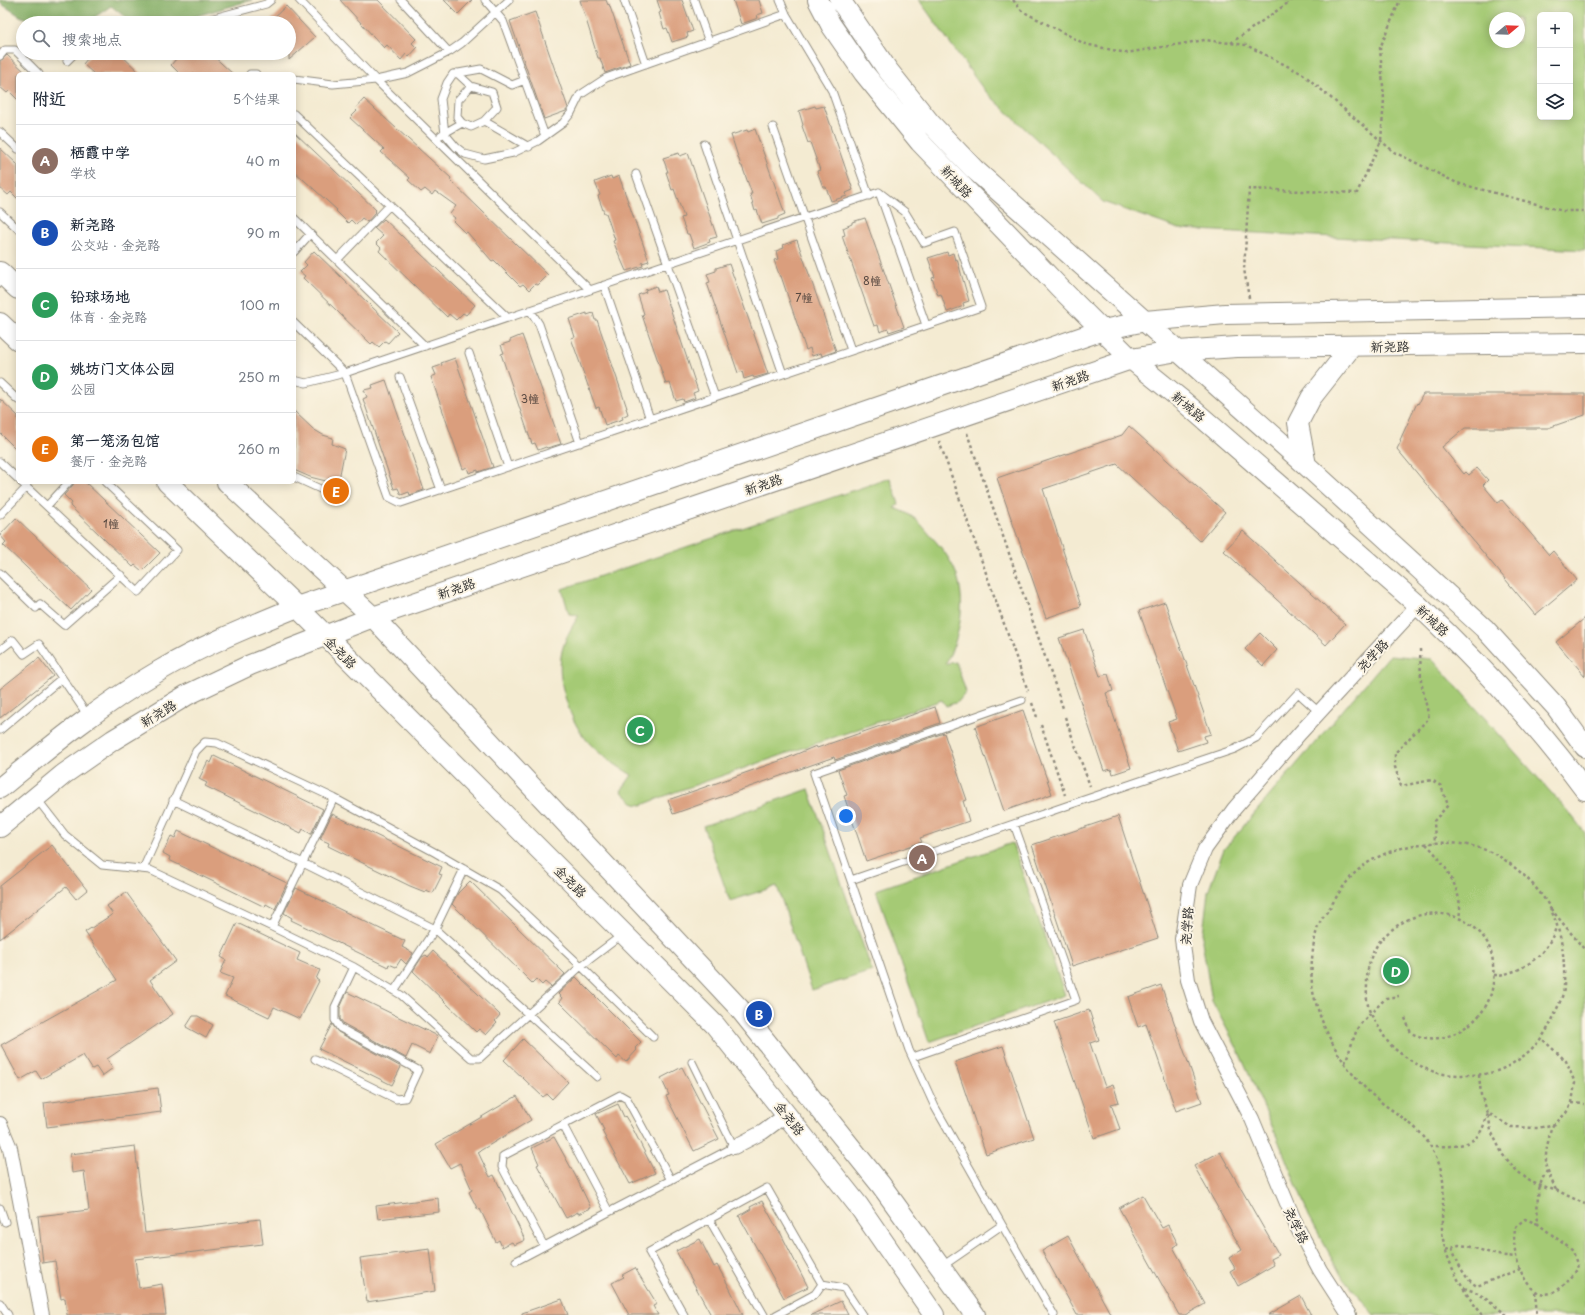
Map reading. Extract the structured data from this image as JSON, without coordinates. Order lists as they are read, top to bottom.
{
  "streets": {
    "main road": ["新城路", "新尧路", "金尧路"],
    "street": ["尧学路"]
  },
  "crossings": [
    ["新城路", "新尧路"],
    ["新城路", "尧学路"],
    ["新尧路", "金尧路"]
  ],
  "house_numbers": [
    "8幢",
    "7幢",
    "3幢",
    "1幢"
  ],
  "north": "right",
  "page": {
    "map_buttons": ["+", "−"],
    "search": "搜索地点",
    "heading": ["附近", "5个结果"],
    "list": [
      {
        "mark": "A",
        "name": "栖霞中学",
        "note": "学校",
        "value": "40 m"
      },
      {
        "mark": "B",
        "name": "新尧路",
        "note": "公交站 · 金尧路",
        "value": "90 m"
      },
      {
        "mark": "C",
        "name": "铅球场地",
        "note": "体育 · 金尧路",
        "value": "100 m"
      },
      {
        "mark": "D",
        "name": "姚坊门文体公园",
        "note": "公园",
        "value": "250 m"
      },
      {
        "mark": "E",
        "name": "第一笼汤包馆",
        "note": "餐厅 · 金尧路",
        "value": "260 m"
      }
    ],
    "pins": [
      "E",
      "C",
      "A",
      "D",
      "B"
    ]
  }
}
